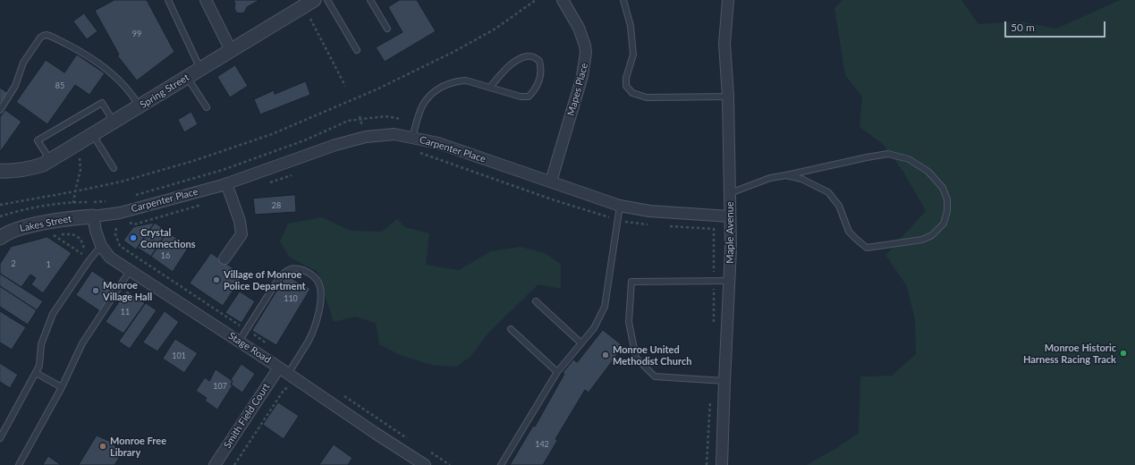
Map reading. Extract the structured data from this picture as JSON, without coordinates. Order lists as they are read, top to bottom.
{
  "streets": {
    "street": [
      "Mapes Place",
      "Spring Street",
      "Carpenter Place",
      "Lakes Street",
      "Maple Avenue",
      "Stage Road",
      "Smith Field Court"
    ]
  },
  "crossings": [
    ["Mapes Place", "Carpenter Place"],
    ["Carpenter Place", "Lakes Street"],
    ["Carpenter Place", "Maple Avenue"],
    ["Carpenter Place", "Stage Road"],
    ["Lakes Street", "Stage Road"],
    ["Stage Road", "Smith Field Court"]
  ],
  "places": [
    "Crystal Connections",
    "Village of Monroe Police Department",
    "Monroe Village Hall",
    "Monroe Historic Harness Racing Track",
    "Monroe United Methodist Church",
    "Monroe Free Library"
  ],
  "house_numbers": [
    "99",
    "85",
    "28",
    "16",
    "2",
    "1",
    "110",
    "11",
    "101",
    "107",
    "142"
  ],
  "scale_bar": "50 m"
}
